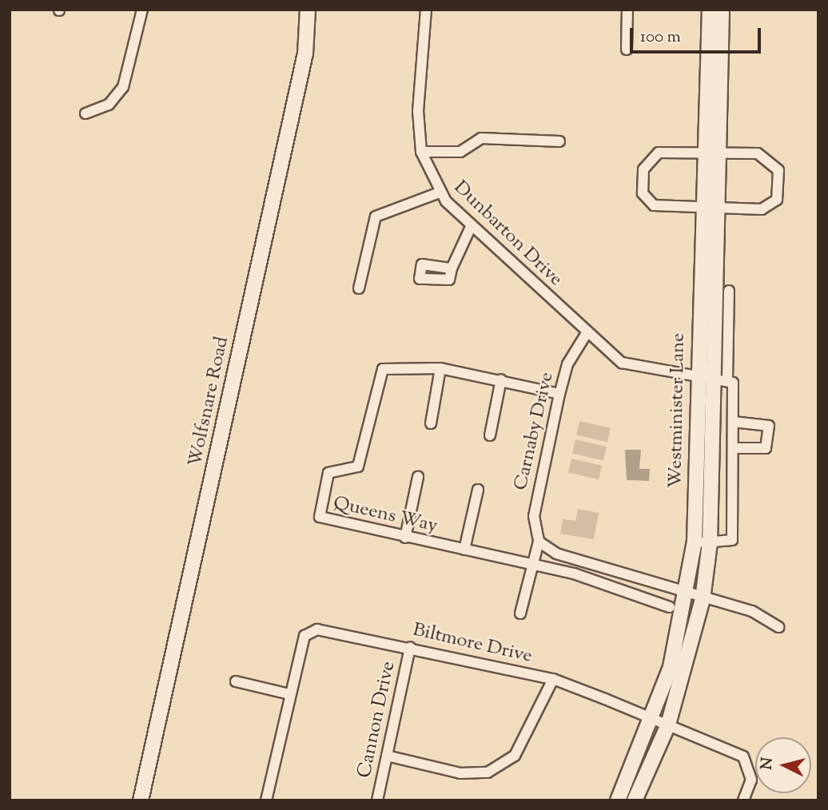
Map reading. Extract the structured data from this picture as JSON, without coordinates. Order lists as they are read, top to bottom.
{
  "streets": {
    "street": [
      "Dunbarton Drive",
      "Wolfsnare Road",
      "Westminister Lane",
      "Carnaby Drive",
      "Queens Way",
      "Biltmore Drive",
      "Cannon Drive"
    ]
  },
  "crossings": [
    ["Dunbarton Drive", "Westminister Lane"],
    ["Dunbarton Drive", "Carnaby Drive"],
    ["Westminister Lane", "Biltmore Drive"],
    ["Carnaby Drive", "Queens Way"],
    ["Biltmore Drive", "Cannon Drive"]
  ],
  "scale_bar": "100 m",
  "north": "left"
}
